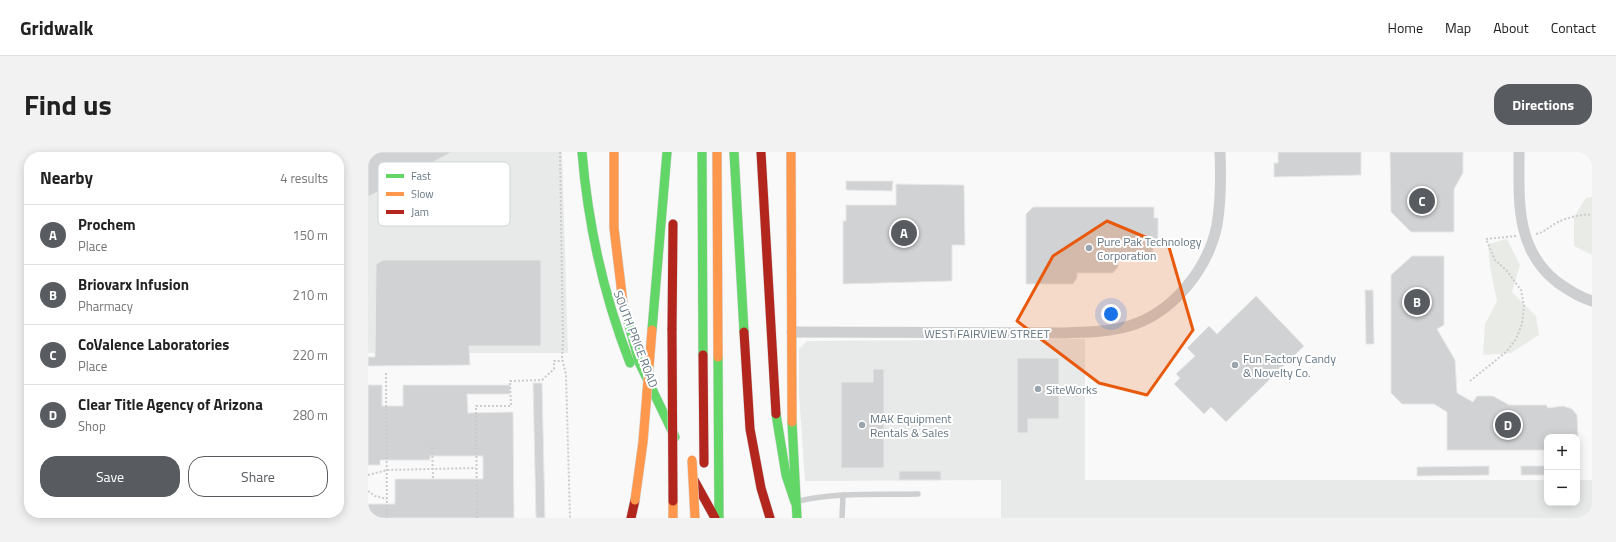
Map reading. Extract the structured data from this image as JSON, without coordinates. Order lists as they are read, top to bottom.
{
  "streets": {
    "main road": ["SOUTH PRICE ROAD"],
    "street": ["WEST FAIRVIEW STREET"]
  },
  "places": [
    "Pure Pak Technology Corporation",
    "Fun Factory Candy & Novelty Co.",
    "SiteWorks",
    "MAK Equipment Rentals & Sales"
  ],
  "legend": ["Fast", "Slow", "Jam"],
  "page": {
    "header": "Gridwalk",
    "nav": [
      "Home",
      "Map",
      "About",
      "Contact"
    ],
    "title": "Find us",
    "buttons": [
      "Directions",
      ["Save", "Share"]
    ],
    "heading": ["Nearby", "4 results"],
    "pins": [
      "C",
      "A",
      "B",
      "D"
    ],
    "list": [
      {
        "mark": "A",
        "name": "Prochem",
        "note": "Place",
        "value": "150 m"
      },
      {
        "mark": "B",
        "name": "Briovarx Infusion",
        "note": "Pharmacy",
        "value": "210 m"
      },
      {
        "mark": "C",
        "name": "CoValence Laboratories",
        "note": "Place",
        "value": "220 m"
      },
      {
        "mark": "D",
        "name": "Clear Title Agency of Arizona",
        "note": "Shop",
        "value": "280 m"
      }
    ],
    "map_buttons": ["+", "−"]
  }
}
